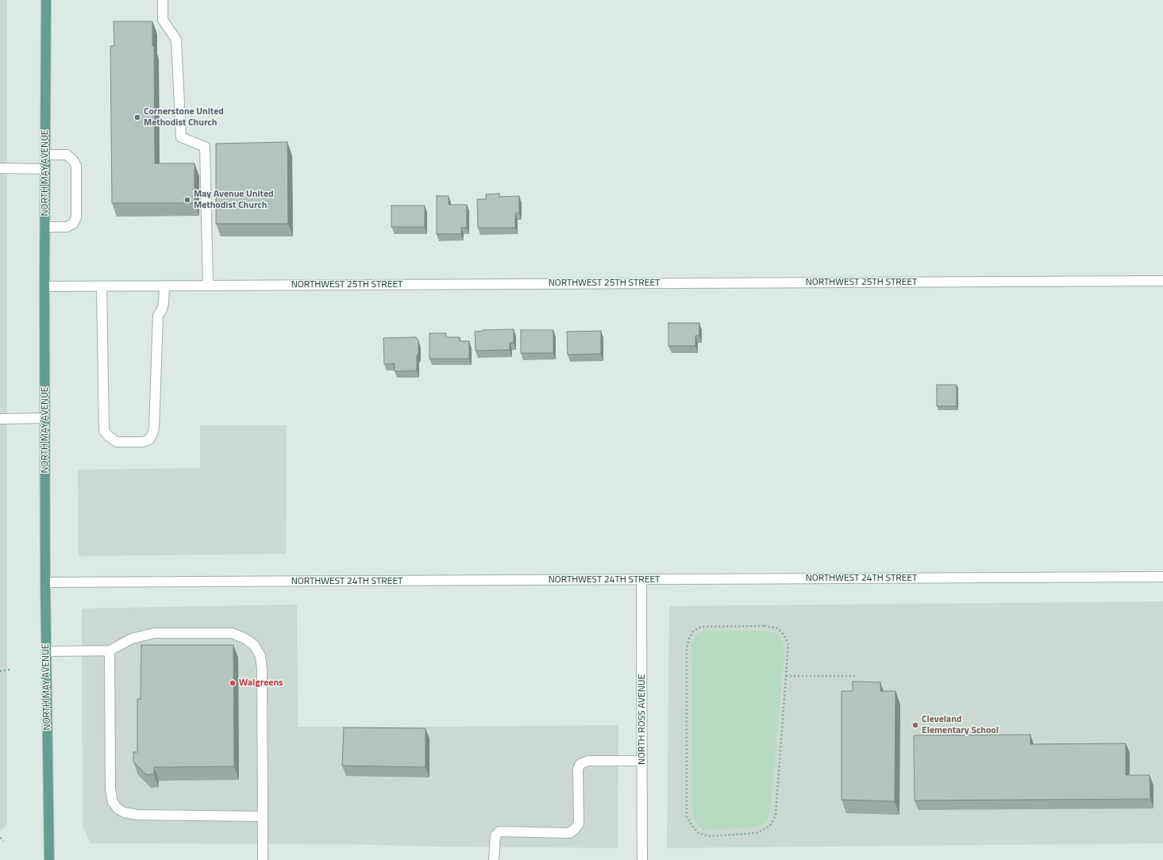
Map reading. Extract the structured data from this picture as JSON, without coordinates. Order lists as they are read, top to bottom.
{
  "streets": {
    "main road": ["NORTH MAY AVENUE"],
    "street": ["NORTHWEST 25TH STREET", "NORTHWEST 24TH STREET", "NORTH ROSS AVENUE"]
  },
  "crossings": [
    ["NORTH MAY AVENUE", "NORTHWEST 25TH STREET"],
    ["NORTH MAY AVENUE", "NORTHWEST 24TH STREET"],
    ["NORTHWEST 24TH STREET", "NORTH ROSS AVENUE"]
  ],
  "places": [
    "Cornerstone United Methodist Church",
    "May Avenue United Methodist Church",
    "Walgreens",
    "Cleveland Elementary School"
  ]
}
